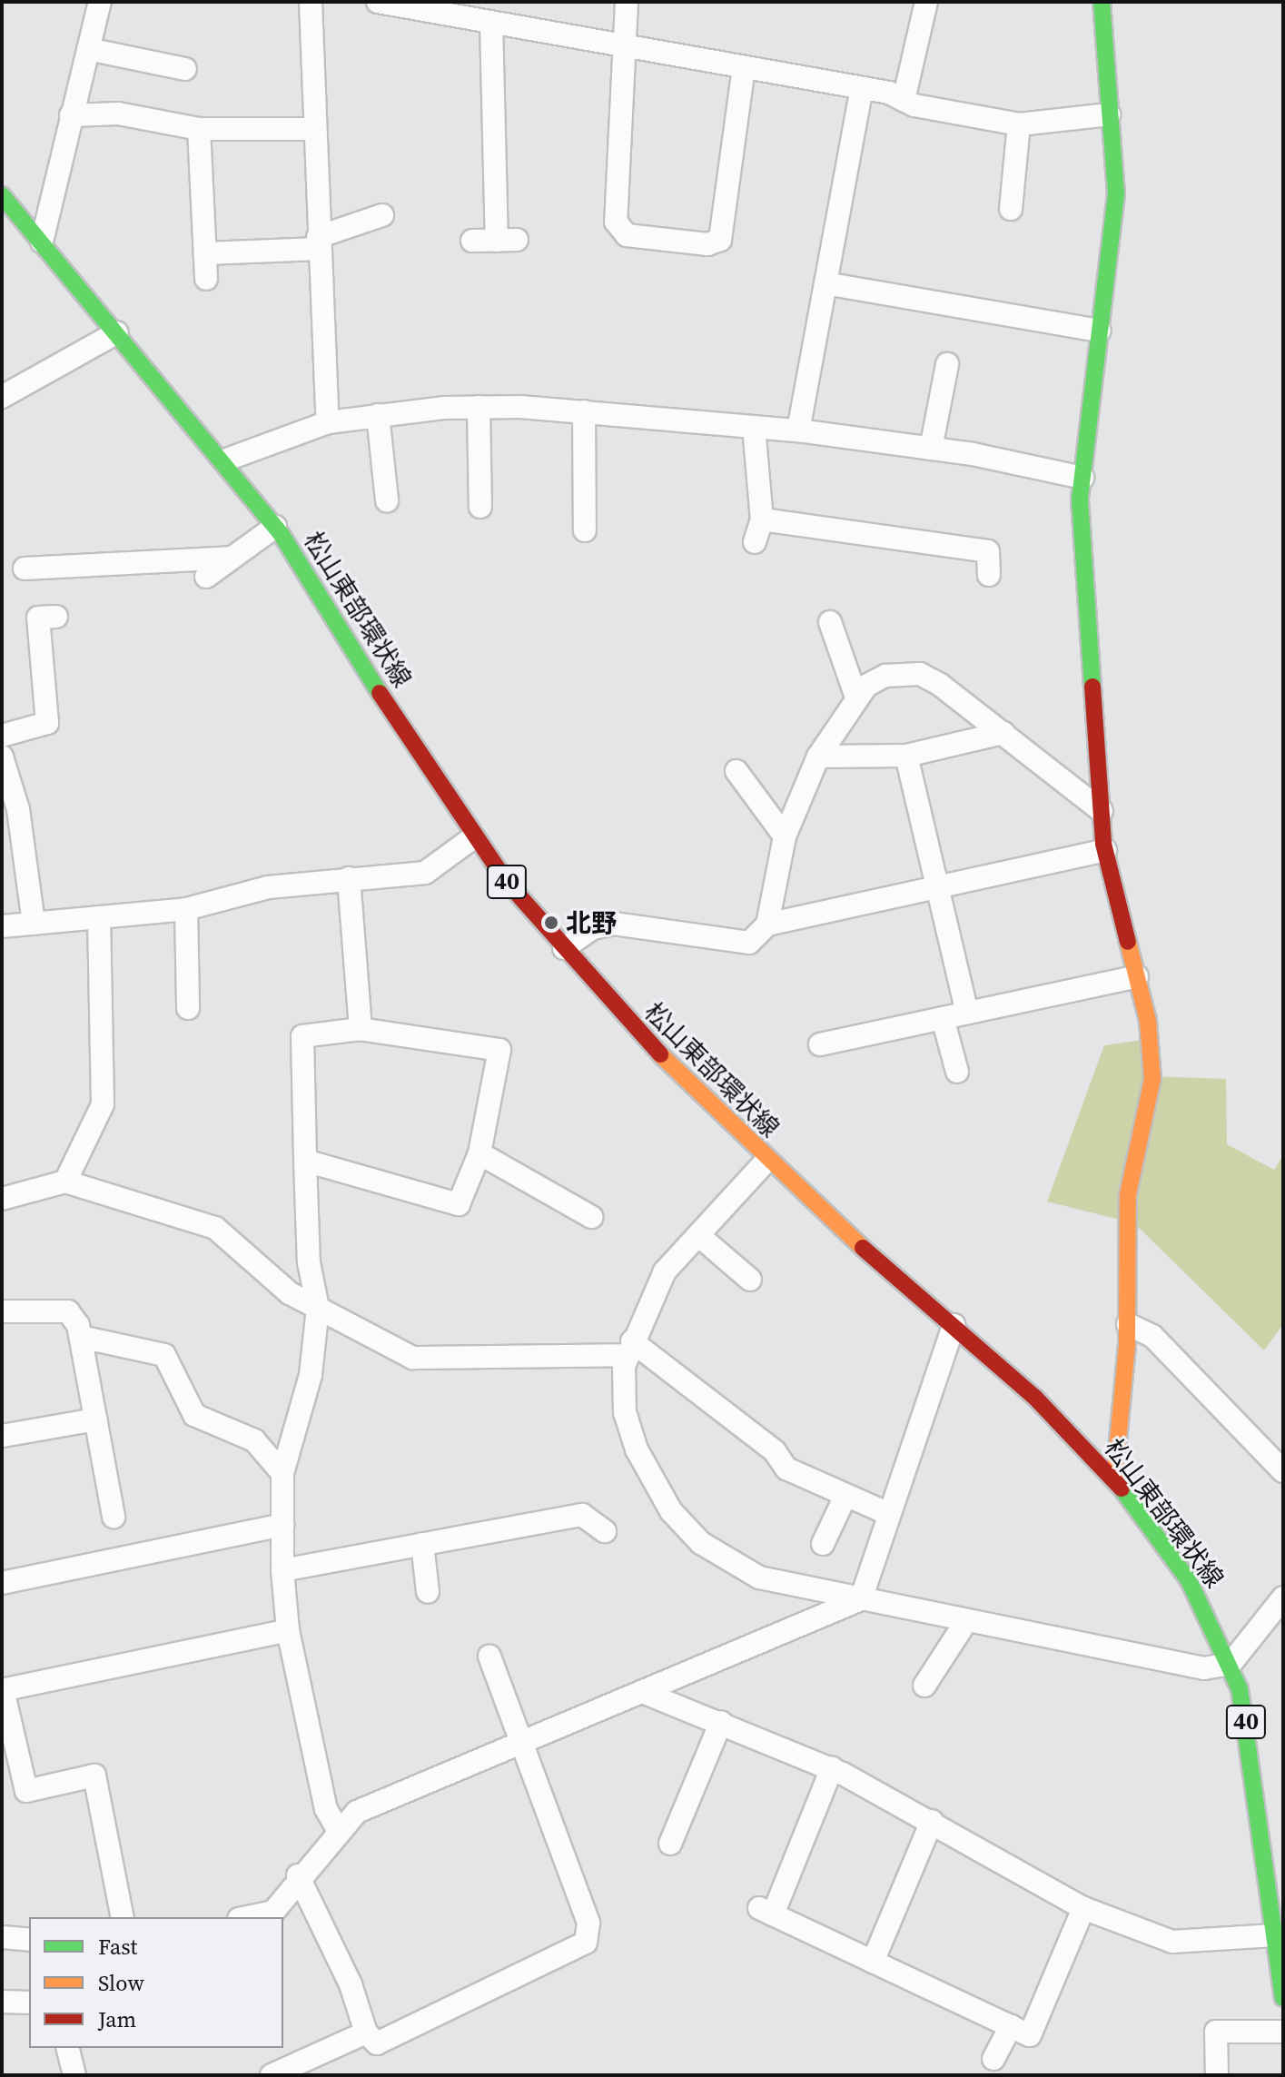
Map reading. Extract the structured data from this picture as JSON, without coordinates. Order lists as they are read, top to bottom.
{
  "streets": {
    "main road": ["松山東部環状線", "40"]
  },
  "places": ["北野"],
  "legend": ["Fast", "Slow", "Jam"]
}
